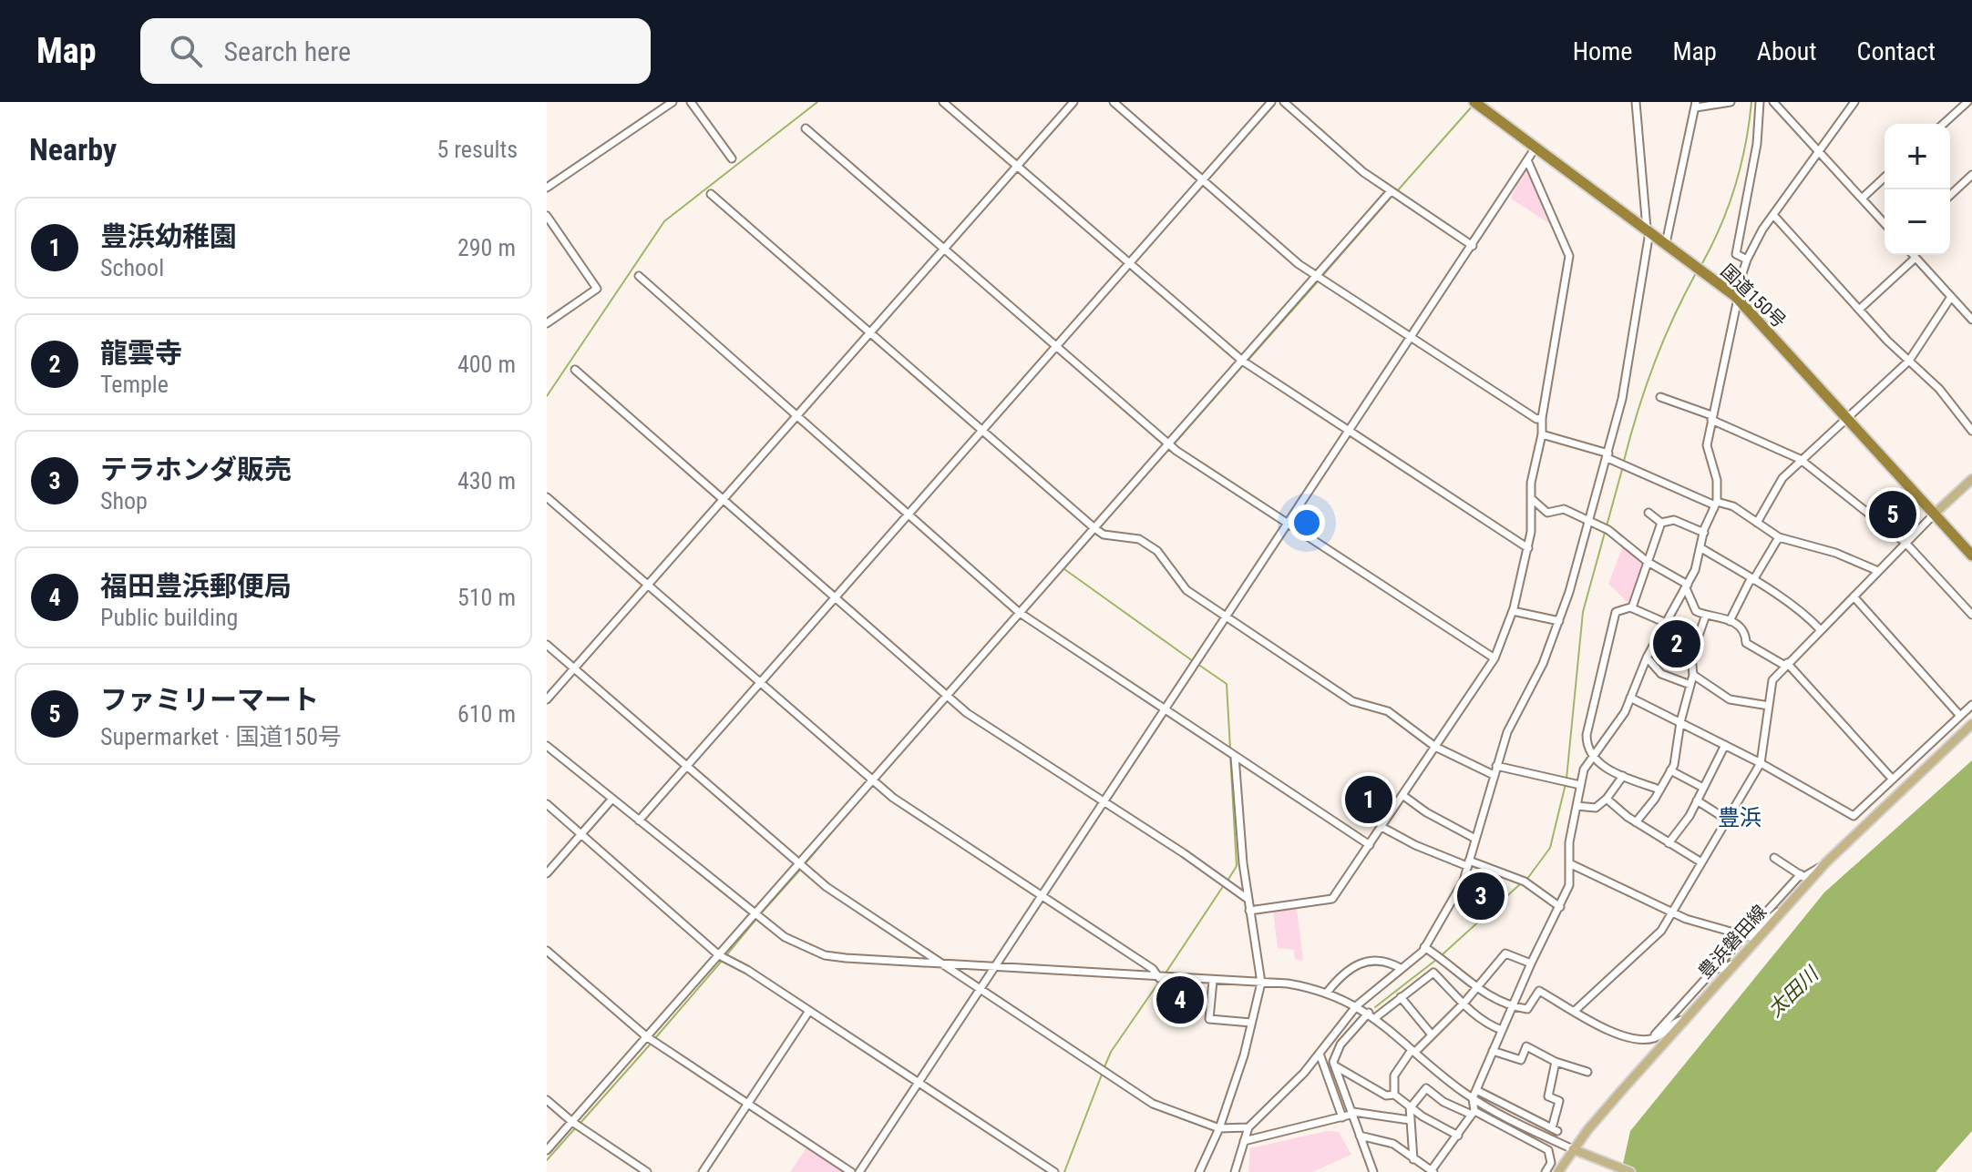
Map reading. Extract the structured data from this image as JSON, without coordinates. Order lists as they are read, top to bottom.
{
  "streets": {
    "highway": ["国道150号"],
    "main road": ["豊浜磐田線"]
  },
  "districts": ["豊浜"],
  "water": ["太田川"],
  "page": {
    "header": "Map",
    "search": "Search here",
    "nav": [
      "Home",
      "Map",
      "About",
      "Contact"
    ],
    "heading": ["Nearby", "5 results"],
    "map_buttons": ["+", "−"],
    "list": [
      {
        "mark": "1",
        "name": "豊浜幼稚園",
        "note": "School",
        "value": "290 m"
      },
      {
        "mark": "2",
        "name": "龍雲寺",
        "note": "Temple",
        "value": "400 m"
      },
      {
        "mark": "3",
        "name": "テラホンダ販売",
        "note": "Shop",
        "value": "430 m"
      },
      {
        "mark": "4",
        "name": "福田豊浜郵便局",
        "note": "Public building",
        "value": "510 m"
      },
      {
        "mark": "5",
        "name": "ファミリーマート",
        "note": "Supermarket · 国道150号",
        "value": "610 m"
      }
    ],
    "pins": [
      "5",
      "2",
      "1",
      "3",
      "4"
    ]
  }
}
